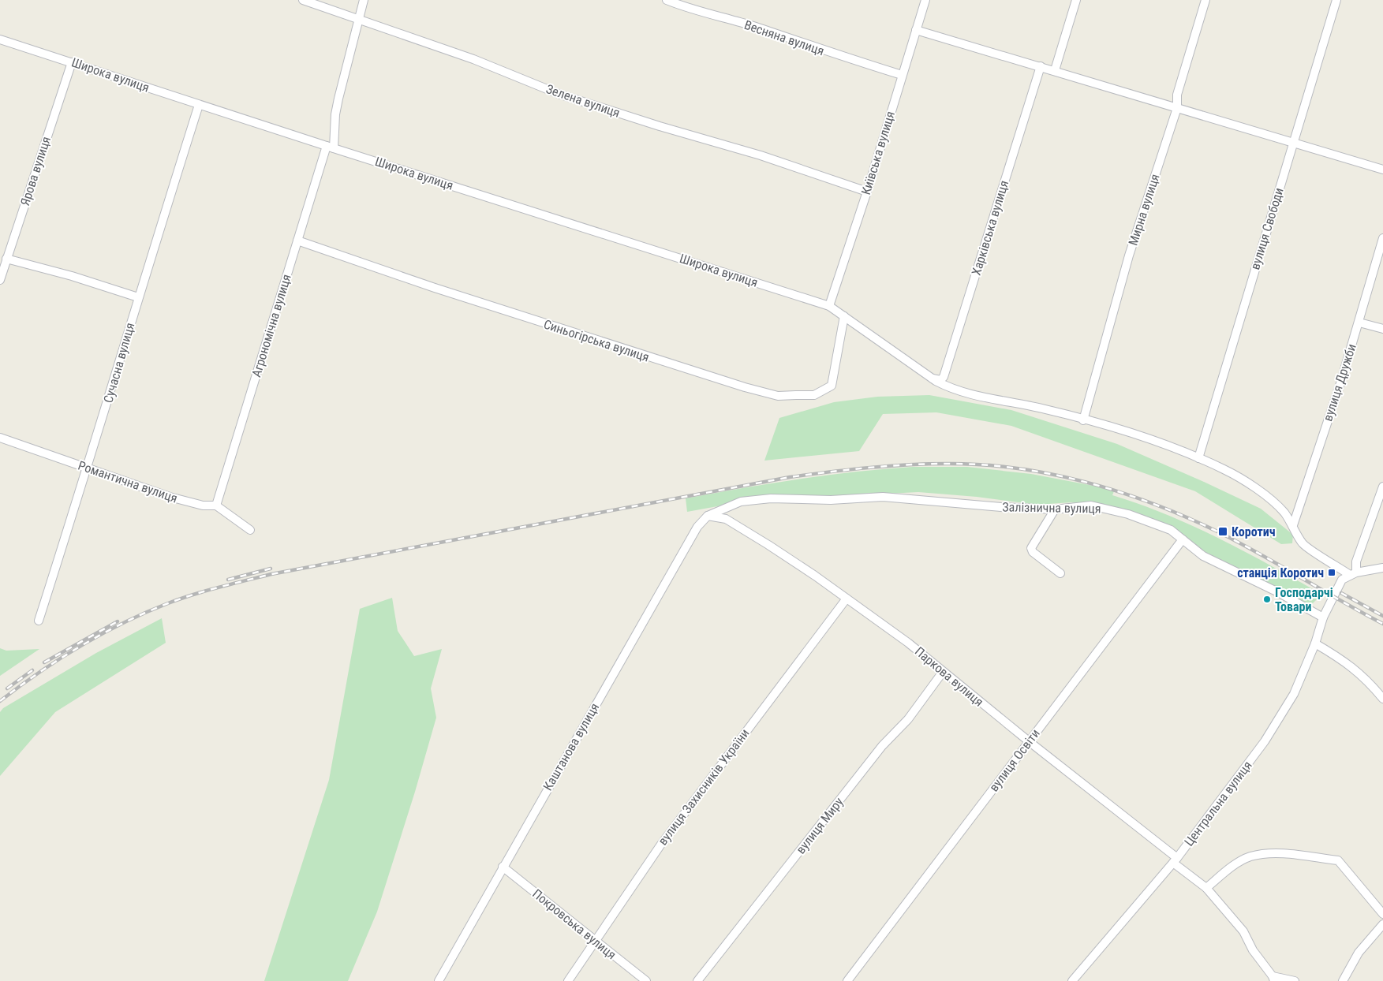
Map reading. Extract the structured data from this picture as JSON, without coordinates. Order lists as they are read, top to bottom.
{
  "streets": {
    "street": [
      "Весняна вулиця",
      "Широка вулиця",
      "Зелена вулиця",
      "Київська вулиця",
      "Ярова вулиця",
      "Мирна вулиця",
      "Харківська вулиця",
      "вулиця Свободи",
      "Агрономічна вулиця",
      "Синьогірська вулиця",
      "Сучасна вулиця",
      "вулиця Дружби",
      "Романтична вулиця",
      "Залізнична вулиця",
      "Паркова вулиця",
      "Каштанова вулиця",
      "вулиця Освіти",
      "вулиця Захисників України",
      "Центральна вулиця",
      "вулиця Миру",
      "Покровська вулиця"
    ]
  },
  "crossings": [
    ["Весняна вулиця", "Київська вулиця"],
    ["Широка вулиця", "Київська вулиця"],
    ["Широка вулиця", "Ярова вулиця"],
    ["Широка вулиця", "Мирна вулиця"],
    ["Широка вулиця", "Харківська вулиця"],
    ["Широка вулиця", "вулиця Свободи"],
    ["Широка вулиця", "Агрономічна вулиця"],
    ["Широка вулиця", "Синьогірська вулиця"],
    ["Широка вулиця", "Сучасна вулиця"],
    ["Широка вулиця", "вулиця Дружби"],
    ["Широка вулиця", "Центральна вулиця"],
    ["Зелена вулиця", "Київська вулиця"],
    ["Зелена вулиця", "Агрономічна вулиця"],
    ["Агрономічна вулиця", "Синьогірська вулиця"],
    ["Агрономічна вулиця", "Романтична вулиця"],
    ["Сучасна вулиця", "Романтична вулиця"],
    ["Залізнична вулиця", "Паркова вулиця"],
    ["Залізнична вулиця", "Каштанова вулиця"],
    ["Залізнична вулиця", "вулиця Освіти"],
    ["Залізнична вулиця", "Центральна вулиця"],
    ["Паркова вулиця", "Каштанова вулиця"],
    ["Паркова вулиця", "вулиця Освіти"],
    ["Паркова вулиця", "вулиця Захисників України"],
    ["Паркова вулиця", "Центральна вулиця"],
    ["Паркова вулиця", "вулиця Миру"],
    ["Каштанова вулиця", "Покровська вулиця"],
    ["вулиця Захисників України", "Покровська вулиця"]
  ],
  "places": {
    "transit": ["Коротич", "станція Коротич"],
    "other": ["Господарчі Товари"]
  }
}
